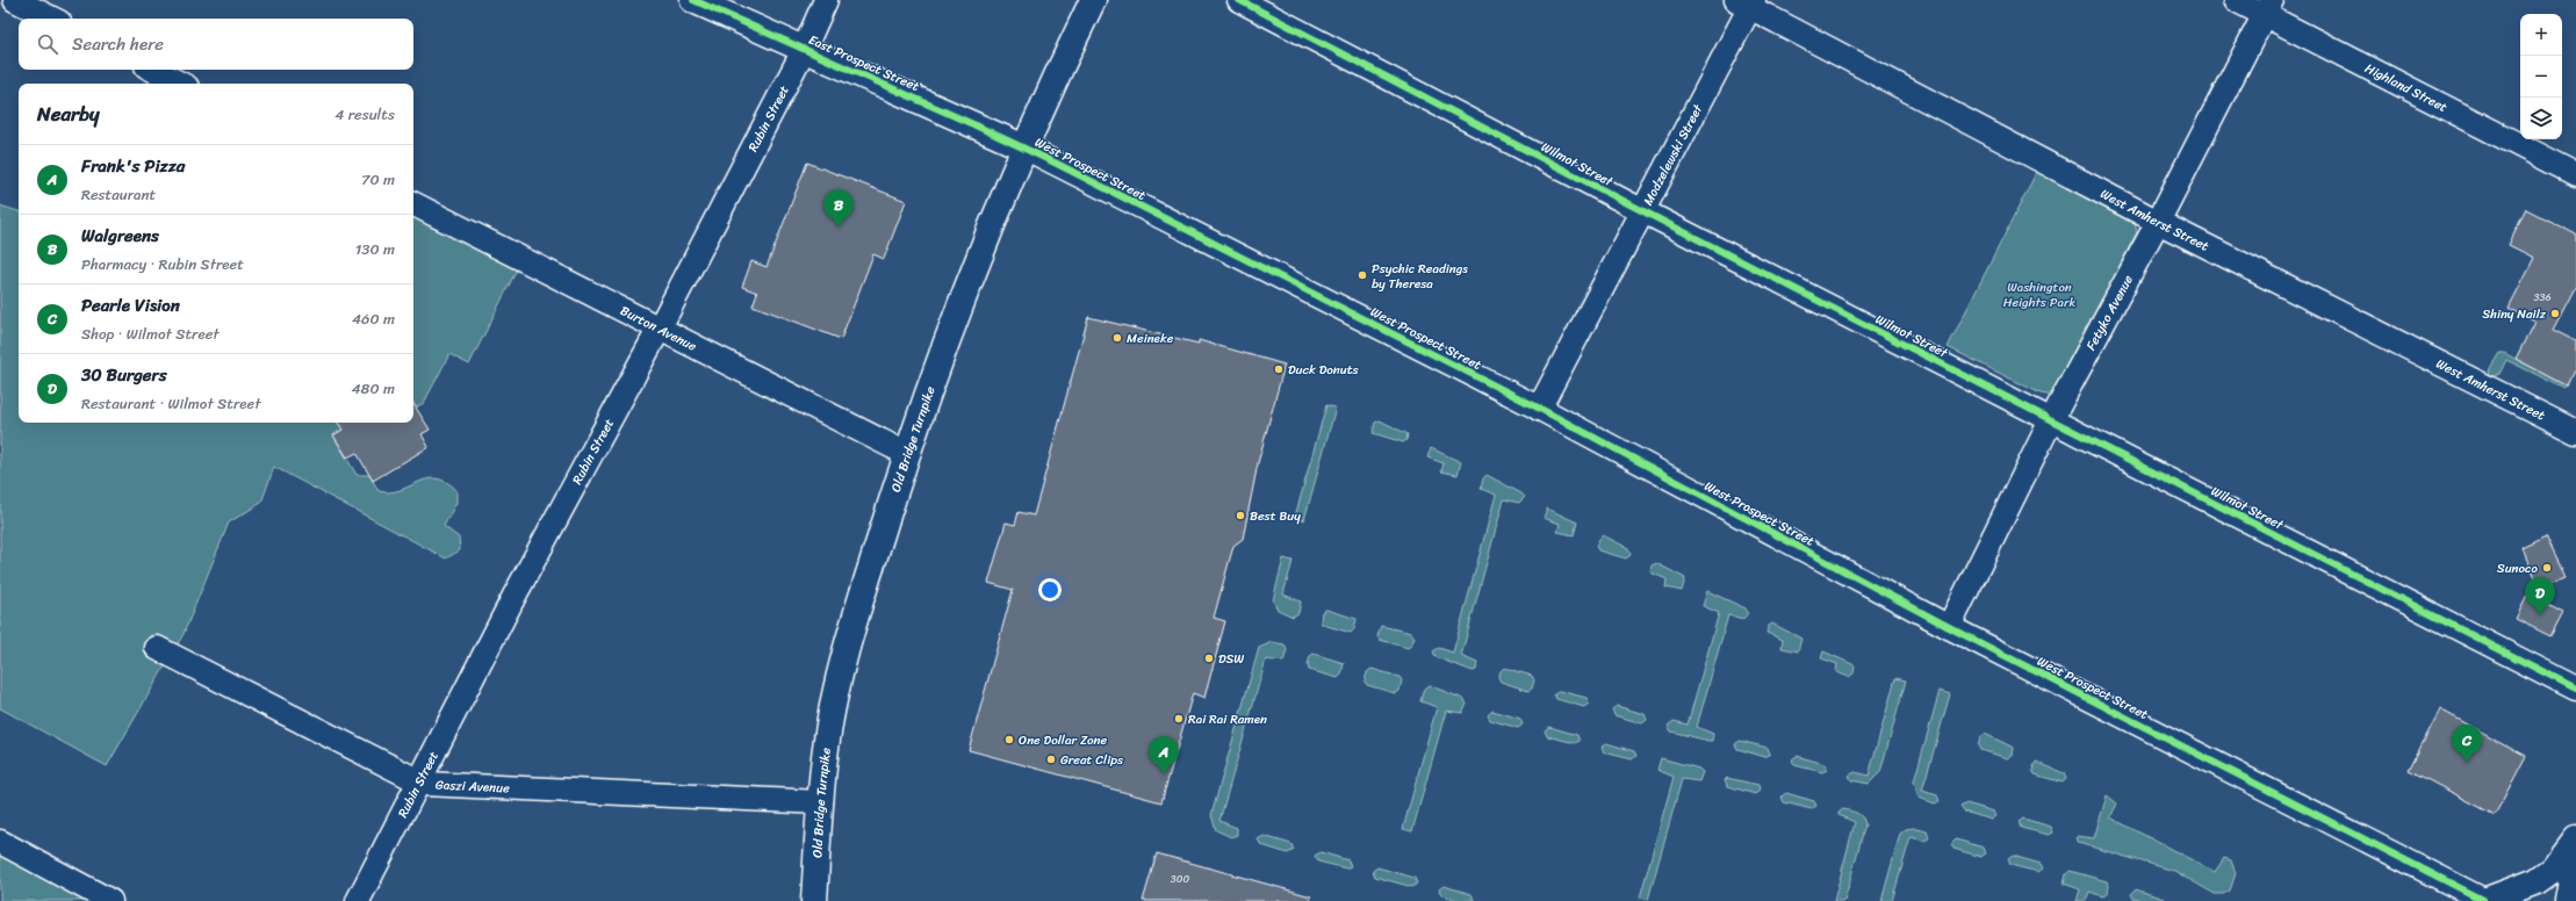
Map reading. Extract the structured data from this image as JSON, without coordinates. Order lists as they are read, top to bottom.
{
  "streets": {
    "main road": ["East Prospect Street", "Old Bridge Turnpike"],
    "street": [
      "Highland Street",
      "Rubin Street",
      "Modzelewski Street",
      "Wilmot Street",
      "West Prospect Street",
      "West Amherst Street",
      "Fetyko Avenue",
      "Burton Avenue",
      "Gaszi Avenue"
    ]
  },
  "crossings": [
    ["East Prospect Street", "Rubin Street"],
    ["East Prospect Street", "West Prospect Street"],
    ["East Prospect Street", "Old Bridge Turnpike"],
    ["Highland Street", "Fetyko Avenue"],
    ["Rubin Street", "Burton Avenue"],
    ["Rubin Street", "Gaszi Avenue"],
    ["Modzelewski Street", "Wilmot Street"],
    ["Modzelewski Street", "West Prospect Street"],
    ["Modzelewski Street", "West Amherst Street"],
    ["Wilmot Street", "Fetyko Avenue"],
    ["West Prospect Street", "Fetyko Avenue"],
    ["West Prospect Street", "Old Bridge Turnpike"],
    ["West Amherst Street", "Fetyko Avenue"],
    ["Burton Avenue", "Old Bridge Turnpike"],
    ["Old Bridge Turnpike", "Gaszi Avenue"]
  ],
  "parks": ["Washington Heights Park"],
  "places": [
    "Psychic Readings by Theresa",
    "Shiny Nailz",
    "Meineke",
    "Duck Donuts",
    "Best Buy",
    "Sunoco",
    "DSW",
    "Rai Rai Ramen",
    "One Dollar Zone",
    "Great Clips"
  ],
  "house_numbers": ["336", "300"],
  "page": {
    "map_buttons": ["+", "−"],
    "search": "Search here",
    "heading": ["Nearby", "4 results"],
    "list": [
      {
        "mark": "A",
        "name": "Frank's Pizza",
        "note": "Restaurant",
        "value": "70 m"
      },
      {
        "mark": "B",
        "name": "Walgreens",
        "note": "Pharmacy · Rubin Street",
        "value": "130 m"
      },
      {
        "mark": "C",
        "name": "Pearle Vision",
        "note": "Shop · Wilmot Street",
        "value": "460 m"
      },
      {
        "mark": "D",
        "name": "30 Burgers",
        "note": "Restaurant · Wilmot Street",
        "value": "480 m"
      }
    ],
    "pins": [
      "B",
      "D",
      "C",
      "A"
    ]
  }
}
